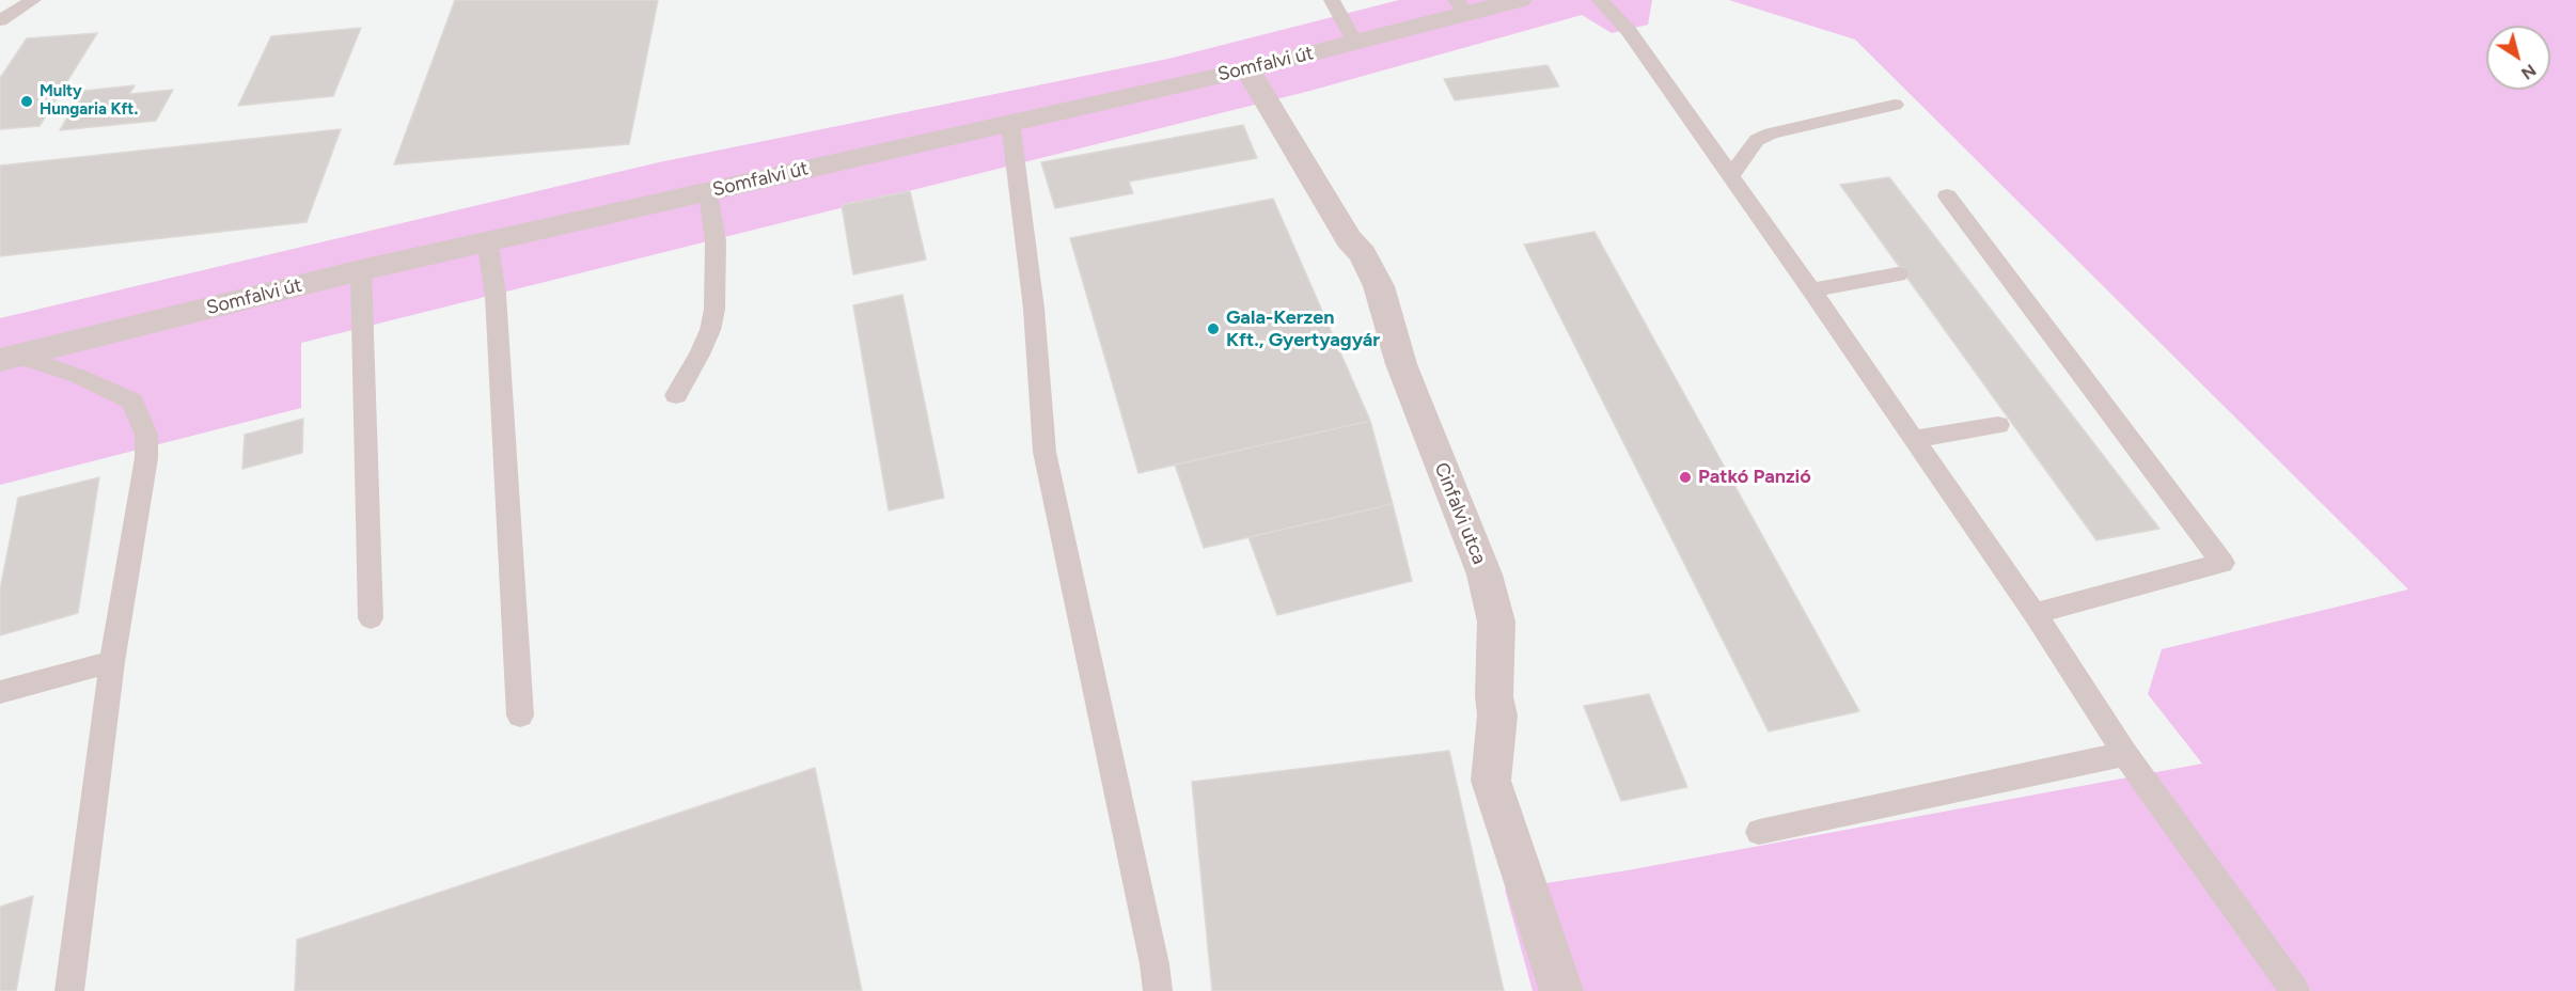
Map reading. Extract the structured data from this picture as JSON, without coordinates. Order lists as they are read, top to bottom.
{
  "streets": {
    "street": ["Somfalvi út", "Cinfalvi utca"]
  },
  "crossings": [
    ["Somfalvi út", "Cinfalvi utca"]
  ],
  "places": ["Multy Hungaria Kft.", "Gala-Kerzen Kft., Gyertyagyár", "Patkó Panzió"],
  "north": "bottom right"
}
